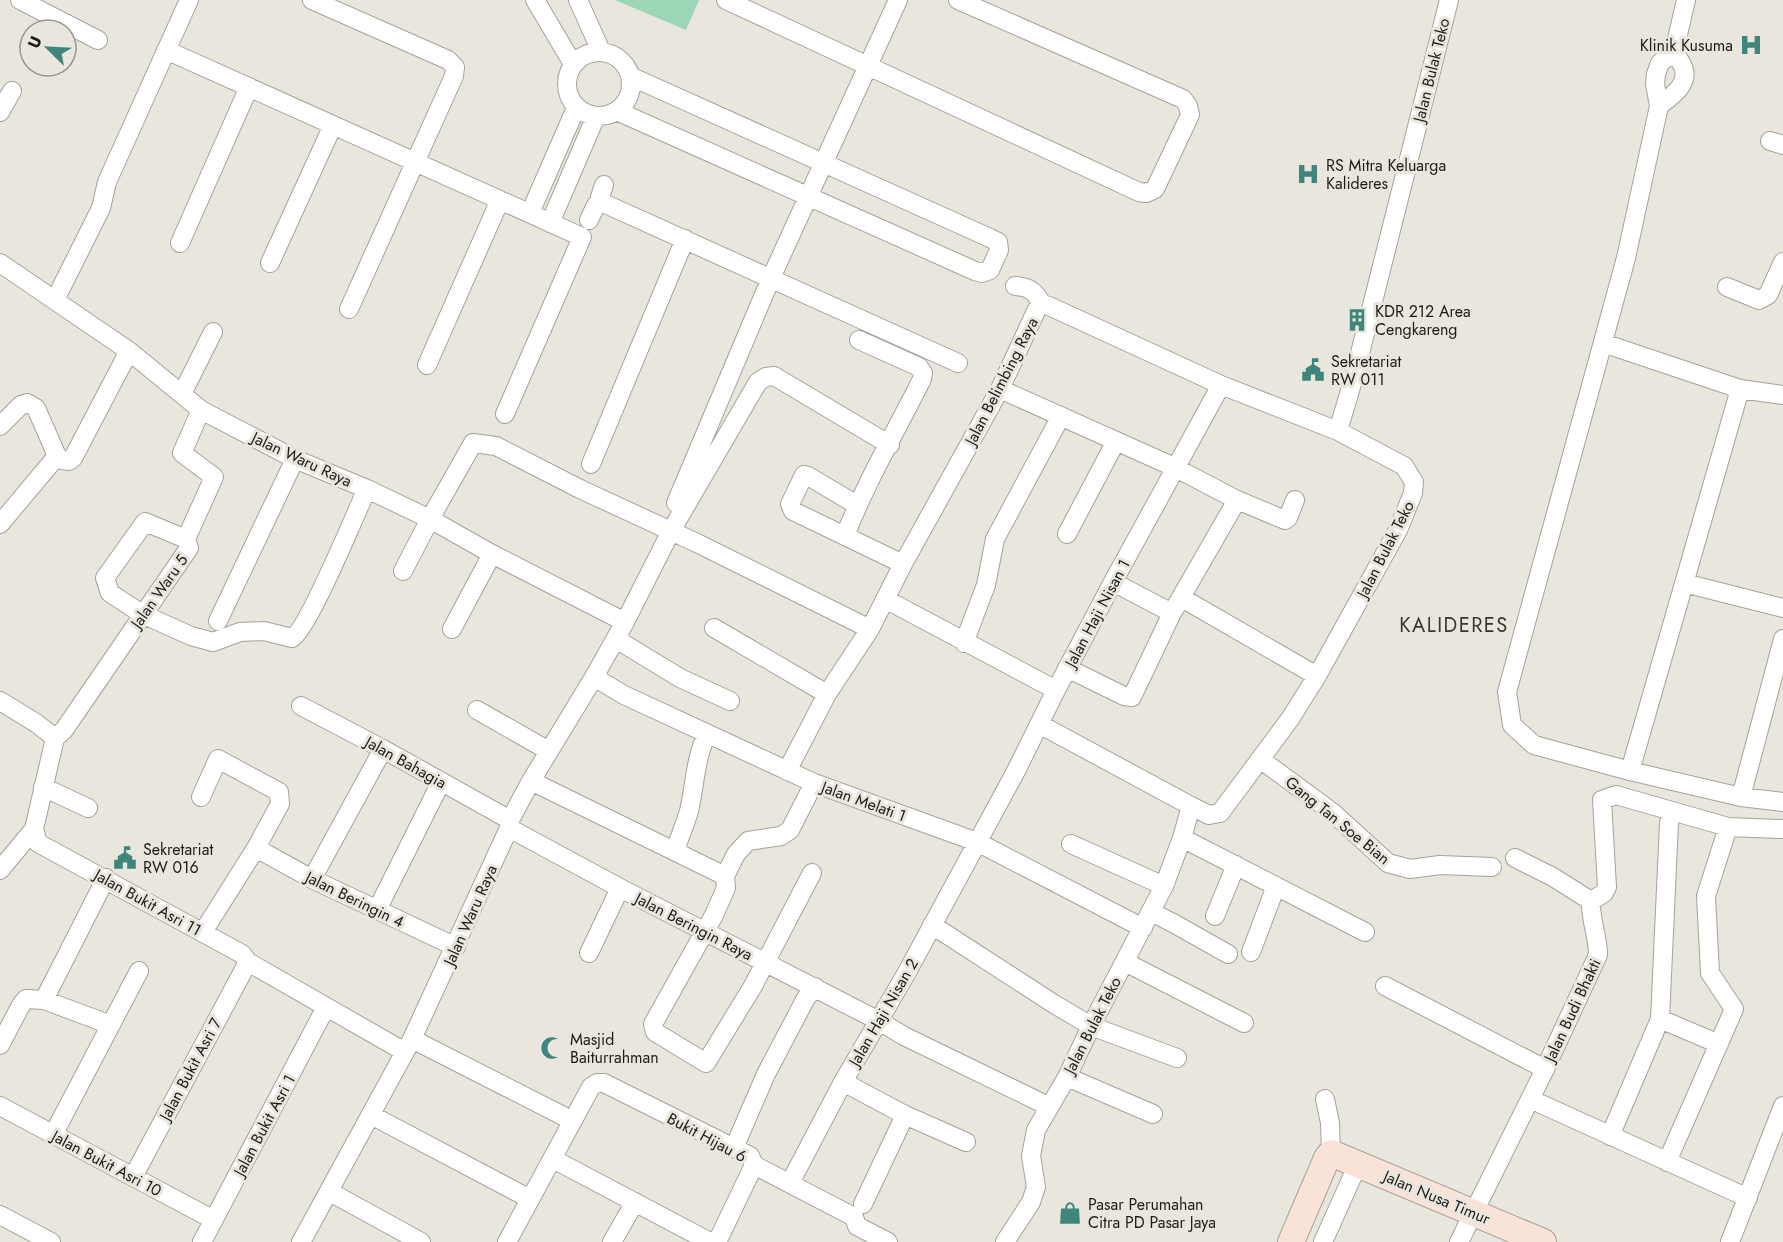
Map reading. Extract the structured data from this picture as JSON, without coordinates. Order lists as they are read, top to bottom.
{
  "streets": {
    "street": [
      "Jalan Bulak Teko",
      "Jalan Belimbing Raya",
      "Jalan Waru Raya",
      "Jalan Waru 5",
      "Jalan Haji Nisan 1",
      "Jalan Bahagia",
      "Jalan Melati 1",
      "Gang Tan Soe Bian",
      "Jalan Beringin 4",
      "Jalan Bukit Asri 11",
      "Jalan Beringin Raya",
      "Jalan Budi Bhakti",
      "Jalan Haji Nisan 2",
      "Jalan Bukit Asri 7",
      "Jalan Bukit Asri 1",
      "Bukit Hijau 6",
      "Jalan Bukit Asri 10",
      "Jalan Nusa Timur"
    ]
  },
  "crossings": [
    ["Jalan Bulak Teko", "Jalan Belimbing Raya"],
    ["Jalan Bulak Teko", "Jalan Haji Nisan 1"],
    ["Jalan Bulak Teko", "Jalan Melati 1"],
    ["Jalan Bulak Teko", "Gang Tan Soe Bian"],
    ["Jalan Bulak Teko", "Jalan Beringin Raya"],
    ["Jalan Belimbing Raya", "Jalan Haji Nisan 1"],
    ["Jalan Waru Raya", "Jalan Waru 5"],
    ["Jalan Waru Raya", "Jalan Bahagia"],
    ["Jalan Waru Raya", "Jalan Beringin 4"],
    ["Jalan Waru Raya", "Jalan Bukit Asri 11"],
    ["Jalan Waru Raya", "Jalan Beringin Raya"],
    ["Jalan Haji Nisan 1", "Jalan Melati 1"],
    ["Jalan Haji Nisan 1", "Jalan Haji Nisan 2"],
    ["Jalan Bahagia", "Jalan Beringin Raya"],
    ["Jalan Melati 1", "Jalan Beringin Raya"],
    ["Jalan Melati 1", "Jalan Haji Nisan 2"],
    ["Jalan Bukit Asri 11", "Jalan Bukit Asri 7"],
    ["Jalan Bukit Asri 11", "Jalan Bukit Asri 1"],
    ["Jalan Bukit Asri 11", "Bukit Hijau 6"],
    ["Jalan Beringin Raya", "Jalan Haji Nisan 2"],
    ["Jalan Budi Bhakti", "Jalan Nusa Timur"],
    ["Jalan Haji Nisan 2", "Bukit Hijau 6"],
    ["Jalan Bukit Asri 7", "Jalan Bukit Asri 10"],
    ["Jalan Bukit Asri 1", "Jalan Bukit Asri 10"]
  ],
  "districts": ["KALIDERES"],
  "places": {
    "hospital": ["Klinik Kusuma", "RS Mitra Keluarga Kalideres"],
    "building": ["KDR 212 Area Cengkareng"],
    "public building": ["Sekretariat RW 011", "Sekretariat RW 016"],
    "mosque": ["Masjid Baiturrahman"],
    "shop": ["Pasar Perumahan Citra PD Pasar Jaya"]
  },
  "north": "top left"
}
